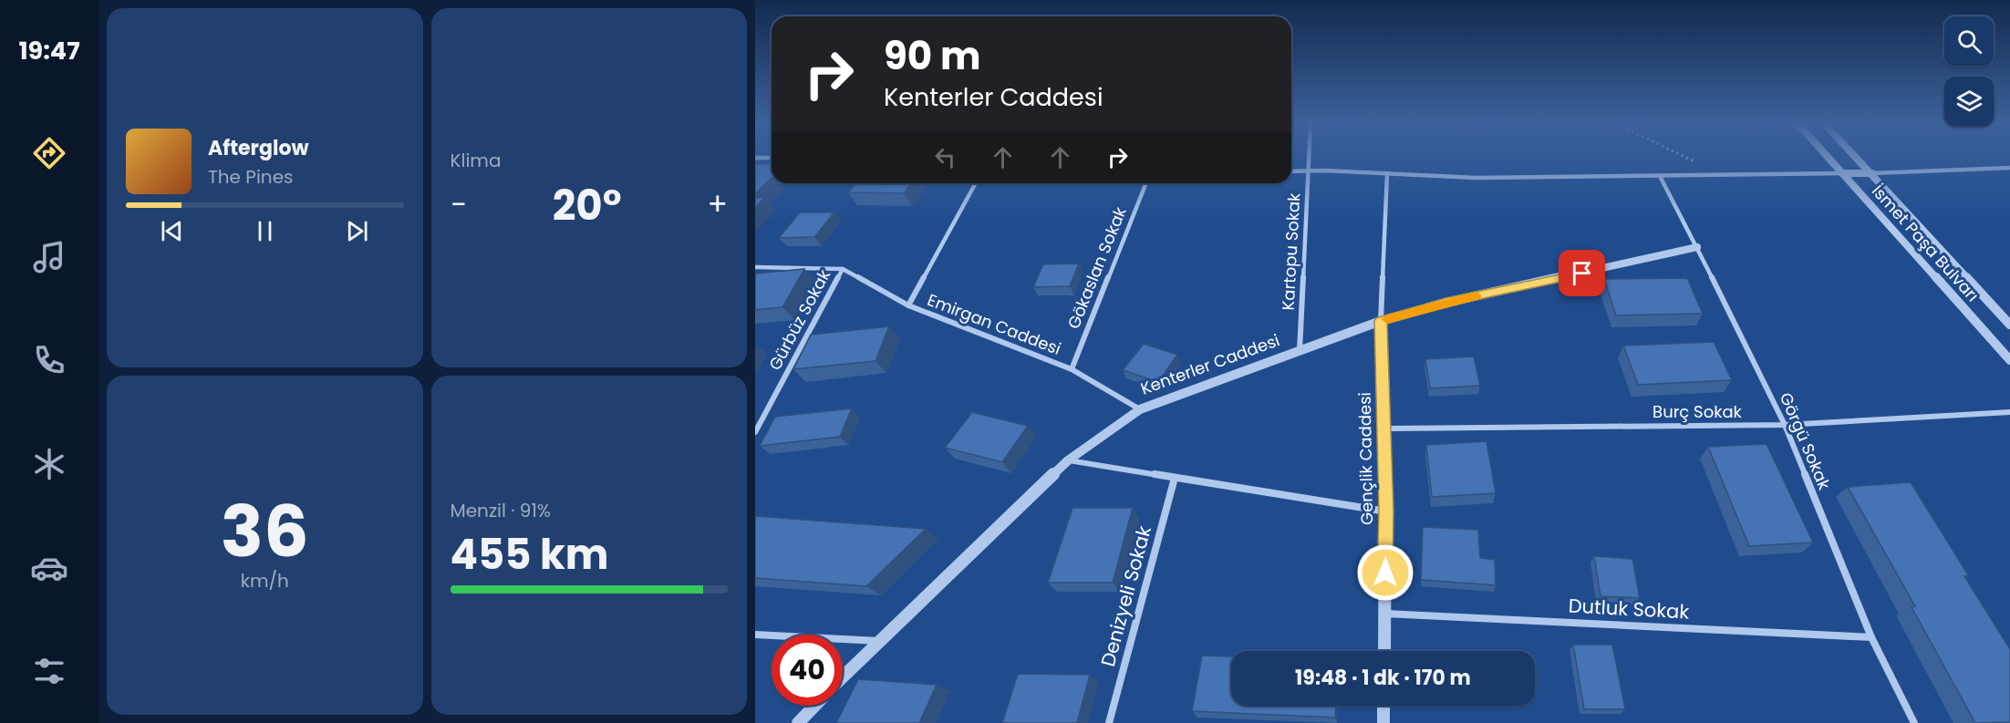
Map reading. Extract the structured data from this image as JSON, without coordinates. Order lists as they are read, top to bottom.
{
  "streets": {
    "street": [
      "İsmet Paşa Bulvarı",
      "Kartopu Sokak",
      "Gökaslan Sokak",
      "Gürbüz Sokak",
      "Emirgan Caddesi",
      "Kenterler Caddesi",
      "Burç Sokak",
      "Görgü Sokak",
      "Gençlik Caddesi",
      "Denizyeli Sokak",
      "Dutluk Sokak"
    ]
  },
  "crossings": [
    ["Kartopu Sokak", "Kenterler Caddesi"],
    ["Gökaslan Sokak", "Emirgan Caddesi"],
    ["Emirgan Caddesi", "Kenterler Caddesi"],
    ["Kenterler Caddesi", "Görgü Sokak"],
    ["Kenterler Caddesi", "Gençlik Caddesi"],
    ["Burç Sokak", "Görgü Sokak"],
    ["Burç Sokak", "Gençlik Caddesi"],
    ["Görgü Sokak", "Dutluk Sokak"],
    ["Gençlik Caddesi", "Dutluk Sokak"]
  ],
  "page": {
    "tabs": "19:47",
    "tile": [
      "Klima",
      ["36", "km/h"],
      ["Menzil · 91%", "455 km"]
    ],
    "turn": ["90 m", "Kenterler Caddesi"],
    "song": ["Afterglow", "The Pines"],
    "heat": ["−", "20°", "+"],
    "limit": "40",
    "trip": "19:48 · 1 dk · 170 m"
  }
}
